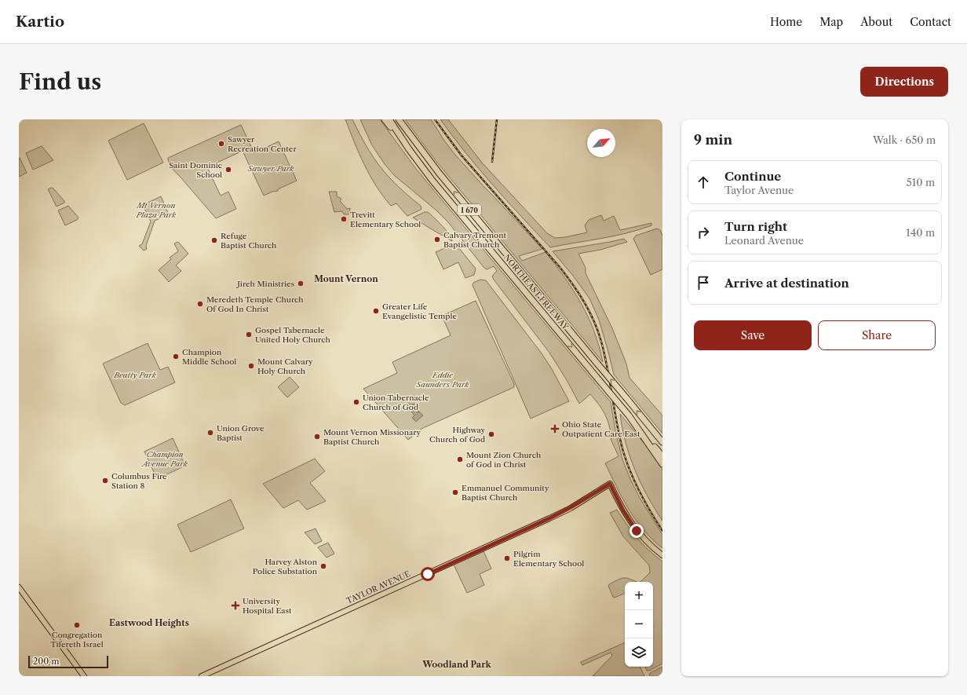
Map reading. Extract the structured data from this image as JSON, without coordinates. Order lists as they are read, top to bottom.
{
  "streets": {
    "highway": ["I 670", "NORTHEAST FREEWAY"],
    "main road": ["TAYLOR AVENUE"]
  },
  "crossings": [
    ["I 670", "NORTHEAST FREEWAY"]
  ],
  "districts": ["Mount Vernon", "Eastwood Heights", "Woodland Park"],
  "parks": [
    "Sawyer Park",
    "Mt Vernon Plaza Park",
    "Beatty Park",
    "Eddie Saunders Park",
    "Champion Avenue Park"
  ],
  "places": {
    "other": [
      "Sawyer Recreation Center",
      "Saint Dominic School",
      "Trevitt Elementary School",
      "Calvary Tremont Baptist Church",
      "Refuge Baptist Church",
      "Jireh Ministries",
      "Meredeth Temple Church Of God In Christ",
      "Greater Life Evangelistic Temple",
      "Gospel Tabernacle United Holy Church",
      "Champion Middle School",
      "Mount Calvary Holy Church",
      "Union Tabernacle Church of God",
      "Union Grove Baptist",
      "Highway Church of God",
      "Mount Vernon Missionary Baptist Church",
      "Mount Zion Church of God in Christ",
      "Columbus Fire Station 8",
      "Emmanuel Community Baptist Church",
      "Pilgrim Elementary School",
      "Harvey Alston Police Substation",
      "Congregation Tifereth Israel"
    ],
    "health": ["Ohio State Outpatient Care East", "University Hospital East"]
  },
  "scale_bar": "200 m",
  "north": "top right",
  "page": {
    "header": "Kartio",
    "nav": [
      "Home",
      "Map",
      "About",
      "Contact"
    ],
    "buttons": [
      "Directions",
      ["Save", "Share"]
    ],
    "title": "Find us",
    "heading": ["9 min", "Walk · 650 m"],
    "list": [
      ["Continue", "Taylor Avenue", "510 m"],
      ["Turn right", "Leonard Avenue", "140 m"],
      "Arrive at destination"
    ],
    "map_buttons": ["+", "−"],
    "scale": "200 m"
  }
}
